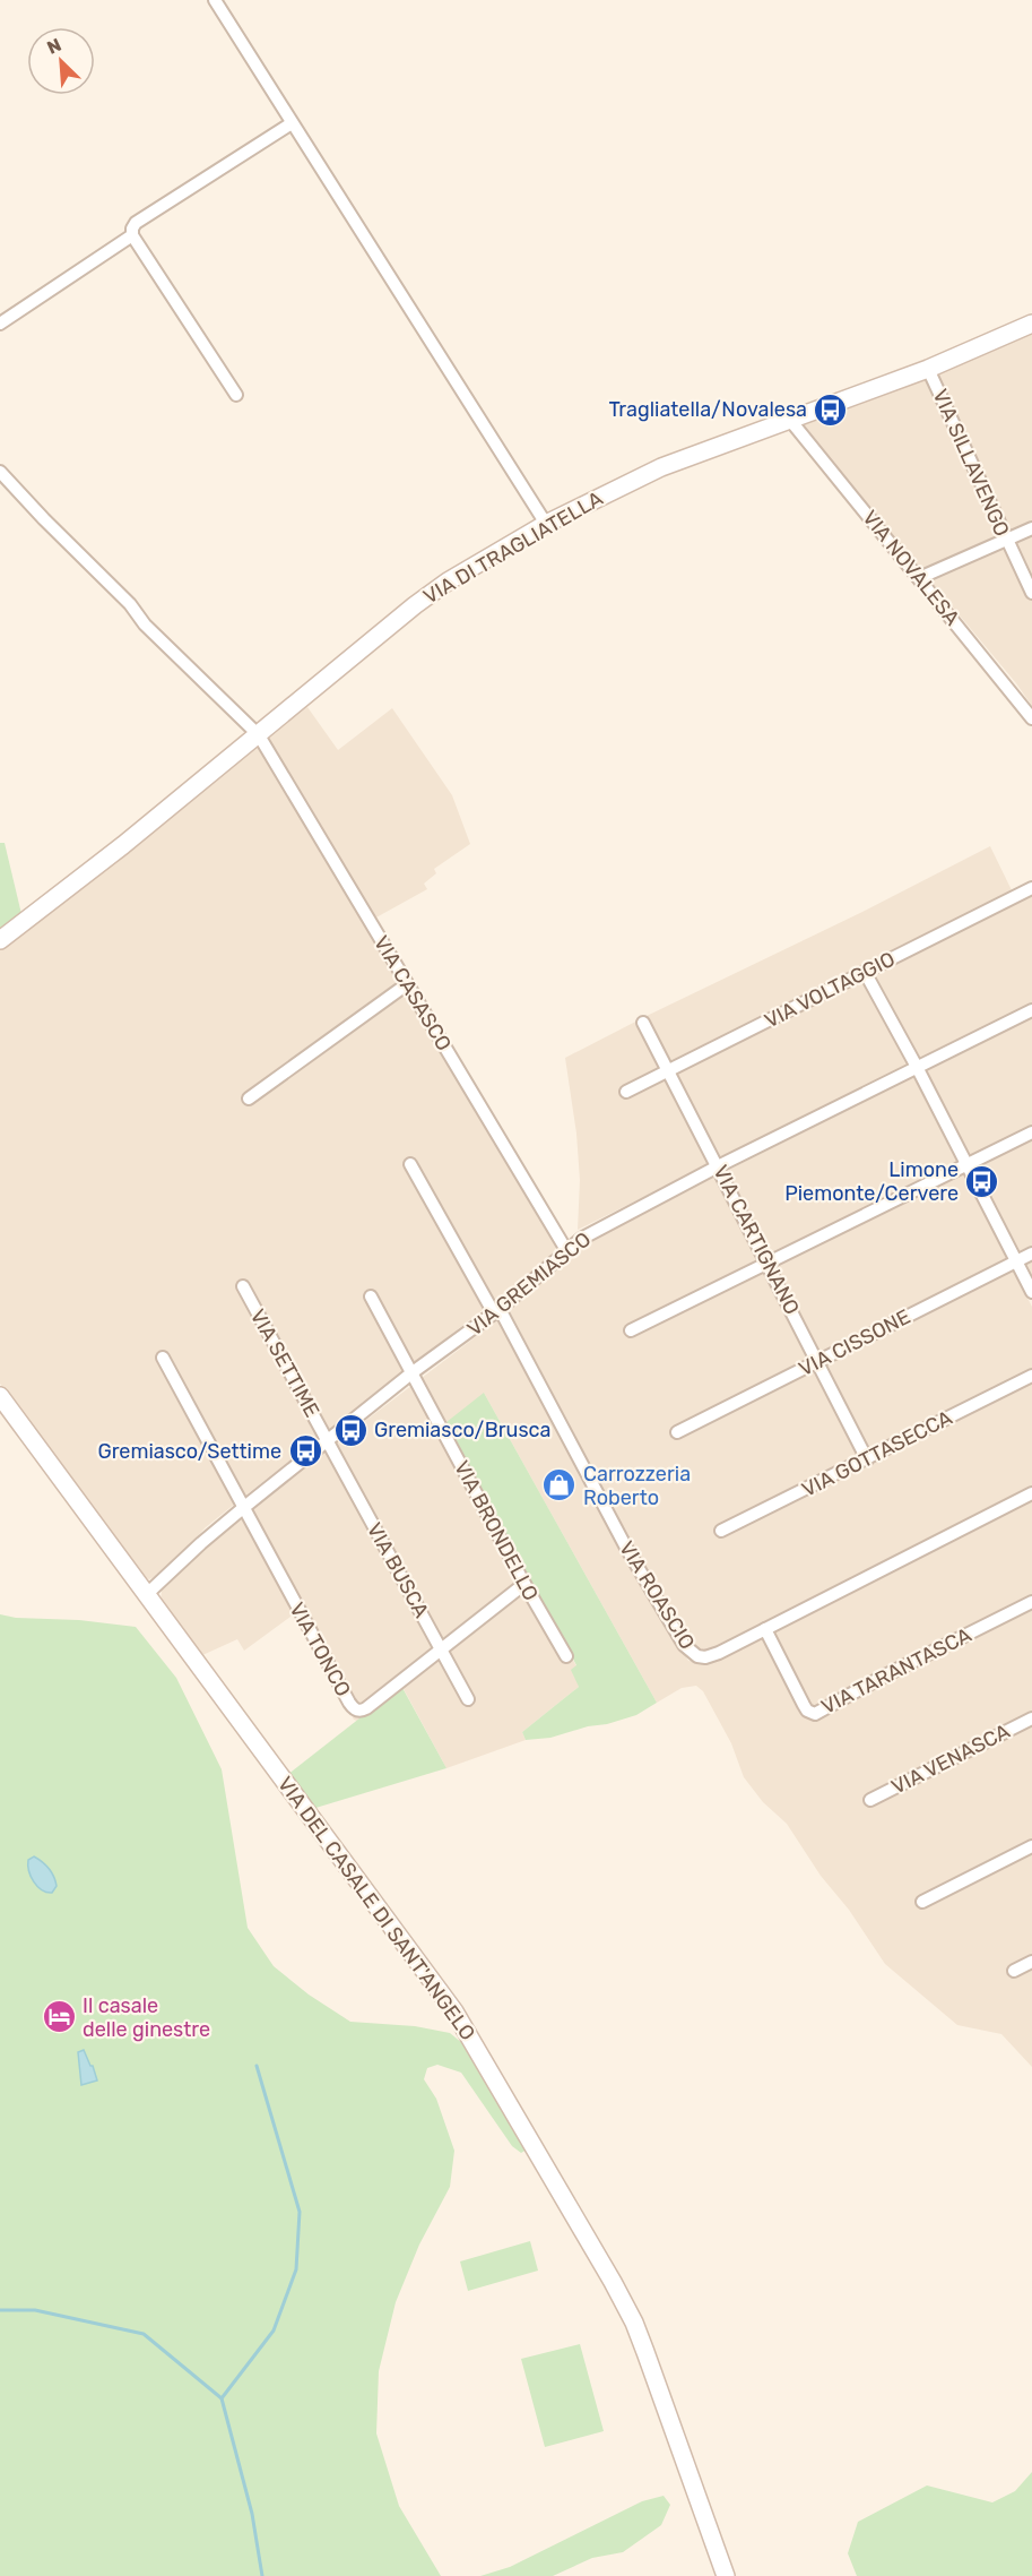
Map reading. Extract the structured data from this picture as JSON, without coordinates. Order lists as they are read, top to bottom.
{
  "streets": {
    "main road": ["VIA DI TRAGLIATELLA", "VIA DEL CASALE DI SANT'ANGELO"],
    "street": [
      "VIA SILLAVENGO",
      "VIA NOVALESA",
      "VIA VOLTAGGIO",
      "VIA CASASCO",
      "VIA CARTIGNANO",
      "VIA GREMIASCO",
      "VIA CISSONE",
      "VIA SETTIME",
      "VIA GOTTASECCA",
      "VIA BRONDELLO",
      "VIA BUSCA",
      "VIA ROASCIO",
      "VIA TONCO",
      "VIA TARANTASCA",
      "VIA VENASCA"
    ]
  },
  "crossings": [
    ["VIA SILLAVENGO", "VIA DI TRAGLIATELLA"],
    ["VIA DI TRAGLIATELLA", "VIA NOVALESA"],
    ["VIA DI TRAGLIATELLA", "VIA CASASCO"],
    ["VIA VOLTAGGIO", "VIA CARTIGNANO"],
    ["VIA CASASCO", "VIA GREMIASCO"],
    ["VIA CARTIGNANO", "VIA GREMIASCO"],
    ["VIA CARTIGNANO", "VIA CISSONE"],
    ["VIA CARTIGNANO", "VIA GOTTASECCA"],
    ["VIA GREMIASCO", "VIA SETTIME"],
    ["VIA GREMIASCO", "VIA BRONDELLO"],
    ["VIA GREMIASCO", "VIA BUSCA"],
    ["VIA GREMIASCO", "VIA ROASCIO"],
    ["VIA GREMIASCO", "VIA TONCO"],
    ["VIA GREMIASCO", "VIA DEL CASALE DI SANT'ANGELO"],
    ["VIA SETTIME", "VIA BUSCA"],
    ["VIA BRONDELLO", "VIA TONCO"],
    ["VIA BUSCA", "VIA TONCO"],
    ["VIA ROASCIO", "VIA TARANTASCA"]
  ],
  "places": {
    "bus stop": [
      "Tragliatella/Novalesa",
      "Limone Piemonte/Cervere",
      "Gremiasco/Brusca",
      "Gremiasco/Settime"
    ],
    "shop": ["Carrozzeria Roberto"],
    "hotel": ["Il casale delle ginestre"]
  },
  "north": "top left"
}
